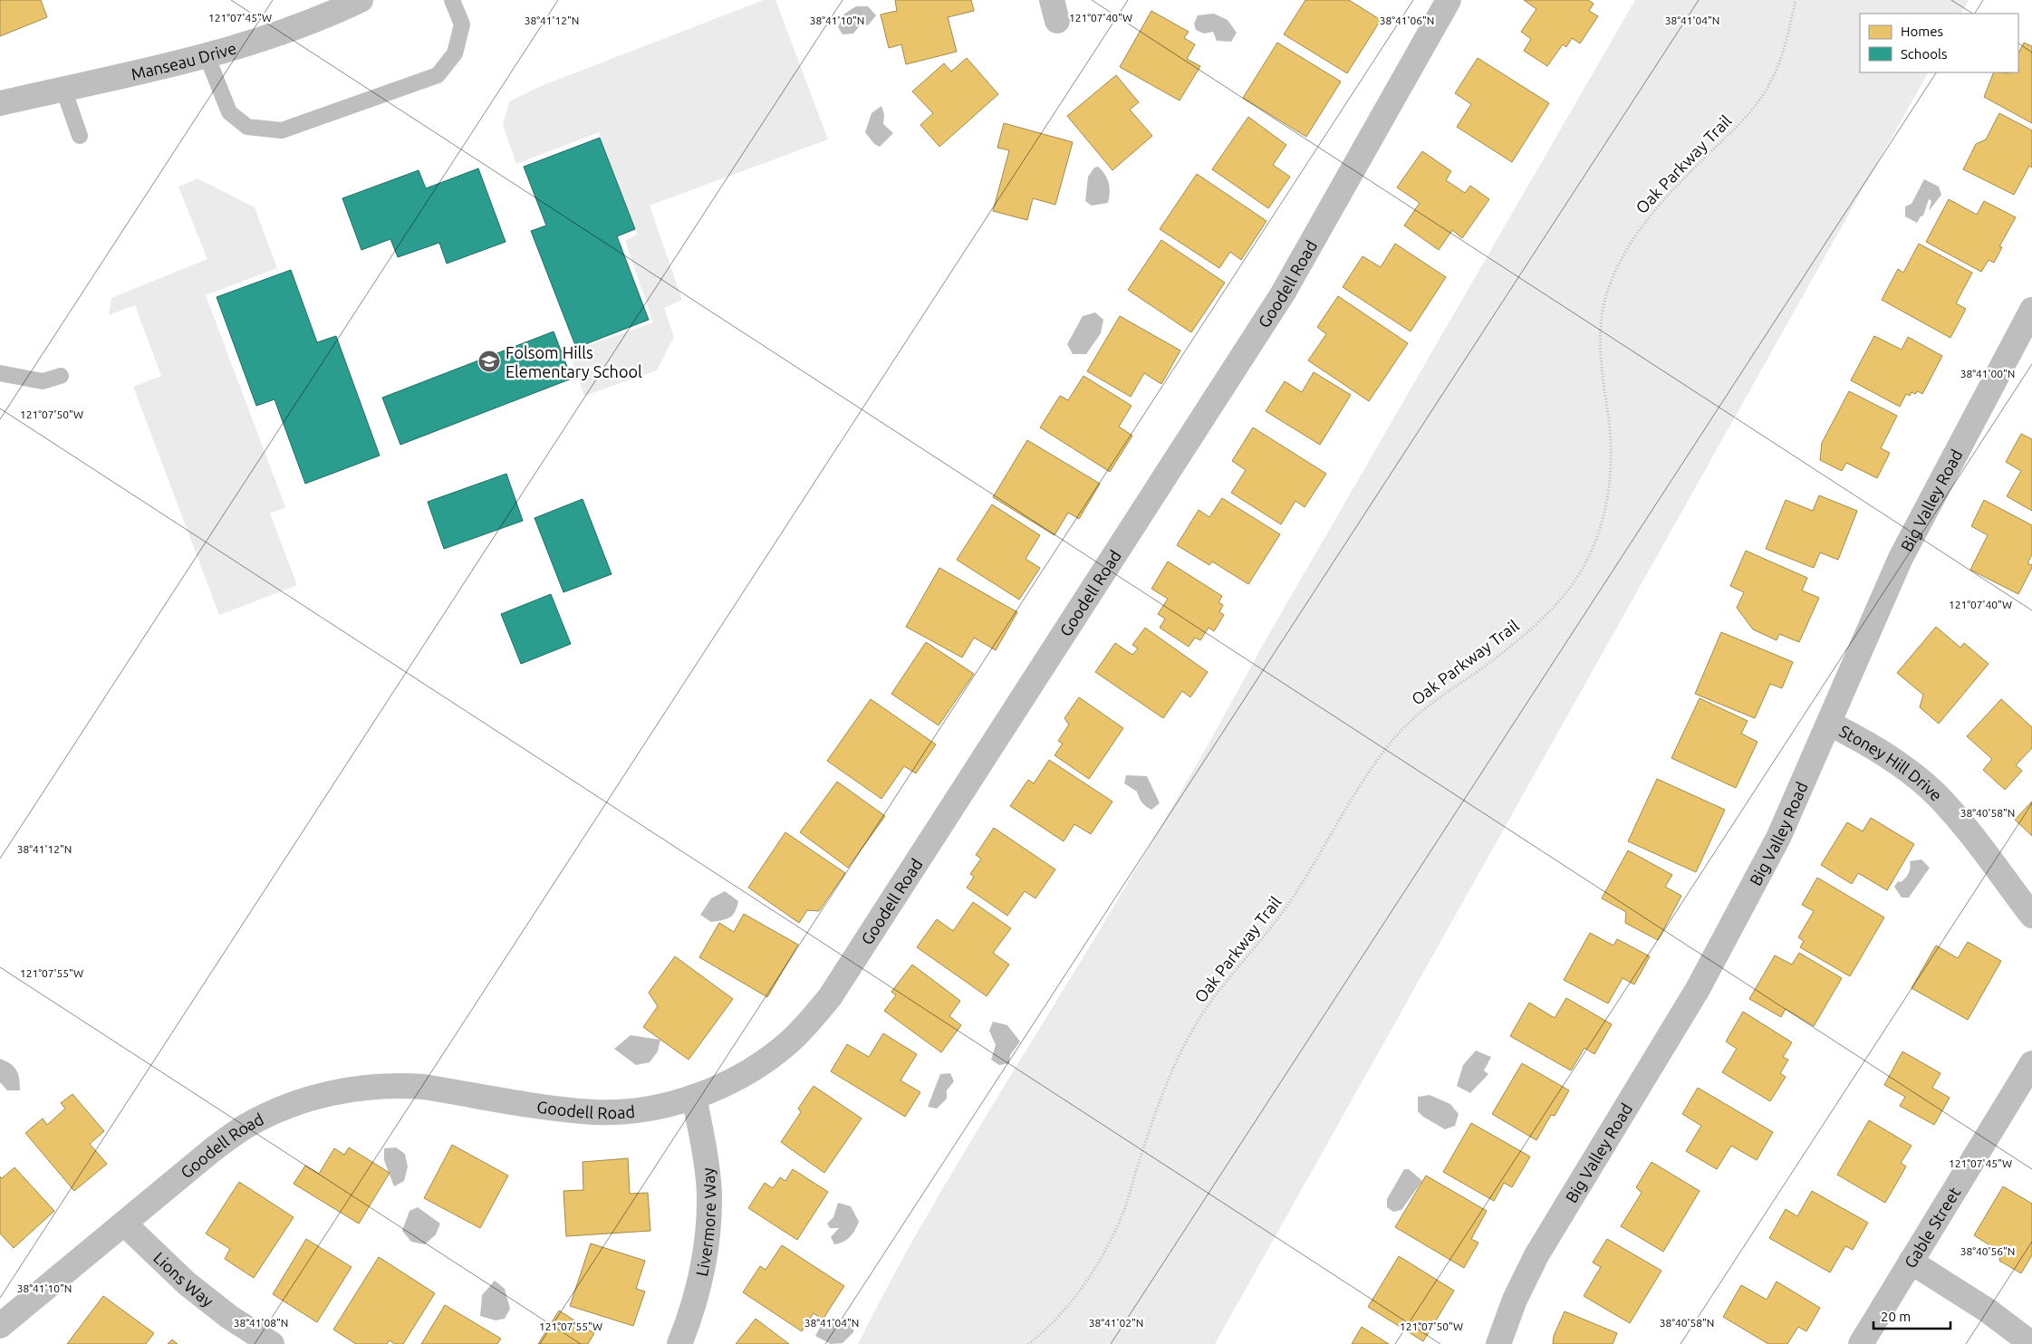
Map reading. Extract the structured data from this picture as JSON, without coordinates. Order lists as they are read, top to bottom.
{
  "streets": {
    "street": [
      "Manseau Drive",
      "Goodell Road",
      "Big Valley Road",
      "Stoney Hill Drive",
      "Livermore Way",
      "Gable Street",
      "Lions Way"
    ],
    "path": ["Oak Parkway Trail"]
  },
  "crossings": [
    ["Goodell Road", "Livermore Way"],
    ["Goodell Road", "Lions Way"],
    ["Big Valley Road", "Stoney Hill Drive"]
  ],
  "places": {
    "school or university": ["Folsom Hills Elementary School"]
  },
  "legend": ["Homes", "Schools"],
  "scale_bar": "20 m",
  "coordinates": [
    "121°07'45\"W",
    "121°07'40\"W",
    "38°41'10\"N",
    "38°41'12\"N",
    "38°41'06\"N",
    "38°41'04\"N",
    "38°41'00\"N",
    "121°07'50\"W",
    "38°40'58\"N",
    "121°07'55\"W",
    "38°40'56\"N",
    "38°41'08\"N",
    "38°41'02\"N"
  ]
}
